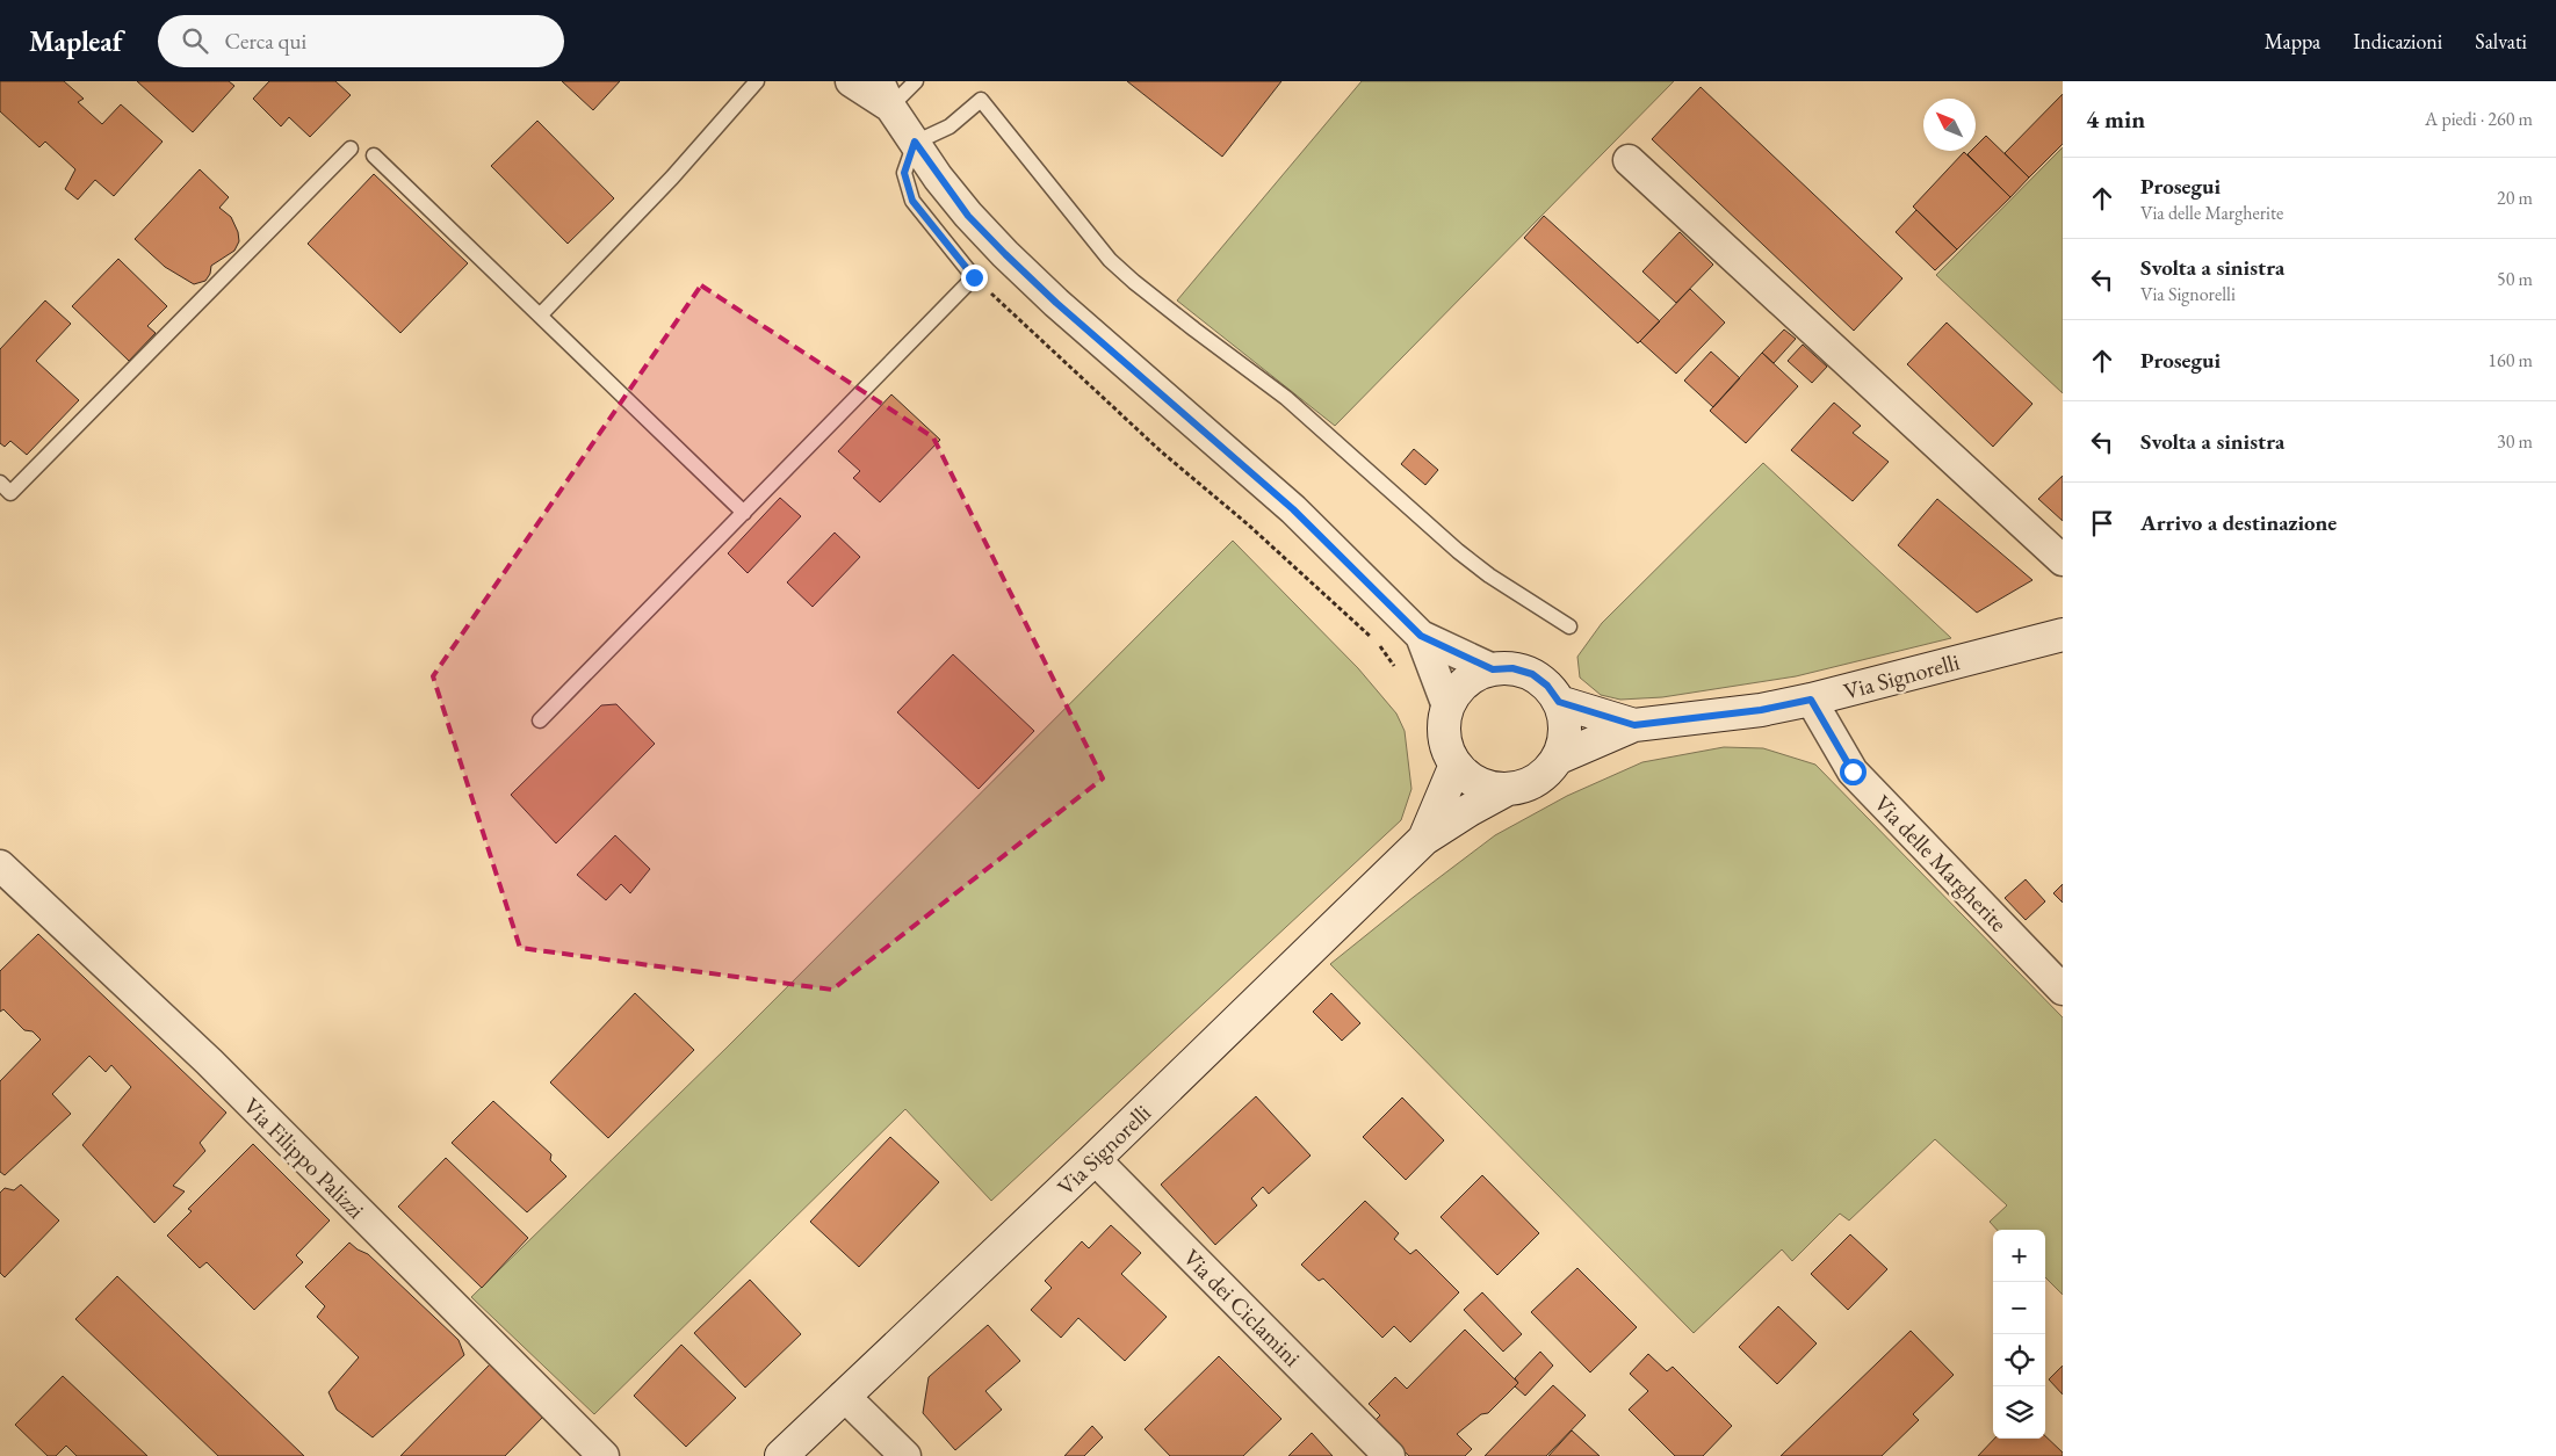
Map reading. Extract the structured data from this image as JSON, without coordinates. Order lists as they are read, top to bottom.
{
  "streets": {
    "street": [
      "Via Signorelli",
      "Via delle Margherite",
      "Via Filippo Palizzi",
      "Via dei Ciclamini"
    ]
  },
  "crossings": [
    ["Via Signorelli", "Via delle Margherite"],
    ["Via Signorelli", "Via dei Ciclamini"]
  ],
  "north": "top left",
  "page": {
    "header": "Mapleaf",
    "search": "Cerca qui",
    "nav": ["Mappa", "Indicazioni", "Salvati"],
    "heading": ["4 min", "A piedi · 260 m"],
    "list": [
      ["Prosegui", "Via delle Margherite", "20 m"],
      ["Svolta a sinistra", "Via Signorelli", "50 m"],
      ["Prosegui", "160 m"],
      ["Svolta a sinistra", "30 m"],
      "Arrivo a destinazione"
    ],
    "map_buttons": ["+", "−"]
  }
}
